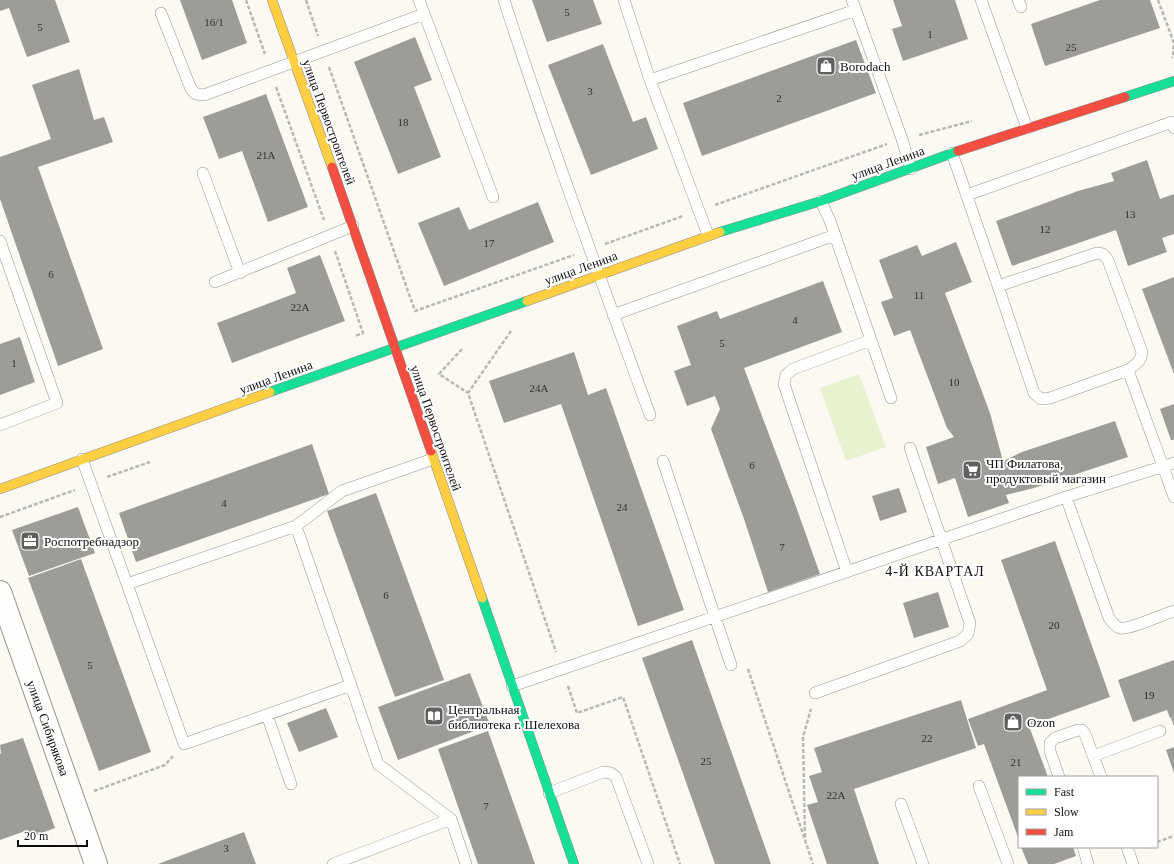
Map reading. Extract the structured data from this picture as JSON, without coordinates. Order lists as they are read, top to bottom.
{
  "streets": {
    "street": ["улица Первостроителей", "улица Ленина", "улица Сибирякова"]
  },
  "crossings": [
    ["улица Первостроителей", "улица Ленина"]
  ],
  "districts": ["4-Й КВАРТАЛ"],
  "places": {
    "shop": ["Borodach", "Ozon"],
    "supermarket": ["ЧП Филатова, продуктовый магазин"],
    "office": ["Роспотребнадзор"],
    "library": ["Центральная библиотека г. Шелехова"]
  },
  "house_numbers": [
    "5",
    "16/1",
    "5",
    "1",
    "25",
    "3",
    "2",
    "18",
    "21А",
    "13",
    "12",
    "17",
    "6",
    "11",
    "22А",
    "4",
    "5",
    "1",
    "10",
    "24А",
    "6",
    "4",
    "24",
    "7",
    "6",
    "20",
    "5",
    "19",
    "22",
    "25",
    "21",
    "22А",
    "7",
    "3"
  ],
  "legend": ["Fast", "Slow", "Jam"],
  "scale_bar": "20 m"
}
